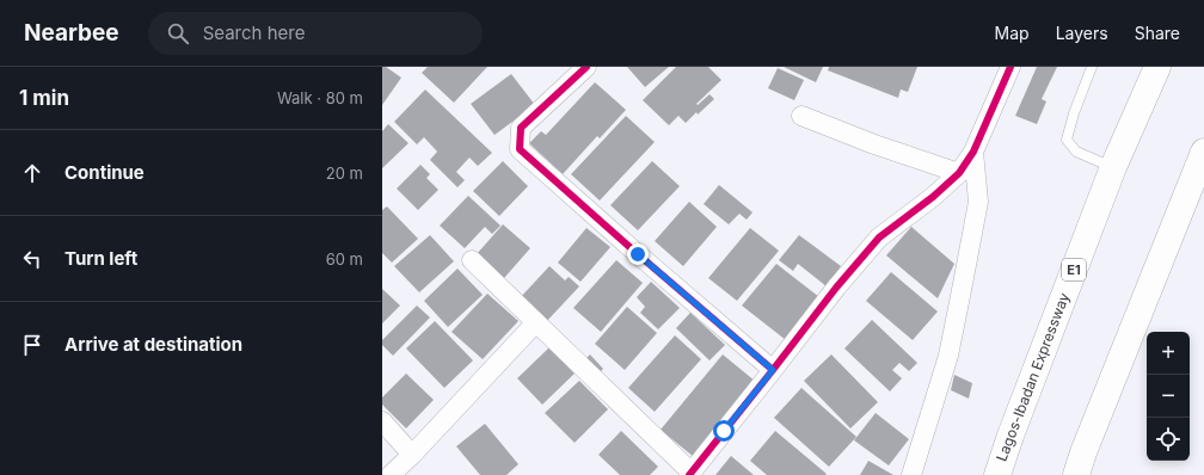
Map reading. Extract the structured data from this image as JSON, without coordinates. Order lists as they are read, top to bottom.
{
  "streets": {
    "highway": ["E1", "Lagos-Ibadan Expressway"]
  },
  "page": {
    "header": "Nearbee",
    "search": "Search here",
    "nav": ["Map", "Layers", "Share"],
    "heading": ["1 min", "Walk · 80 m"],
    "list": [
      ["Continue", "20 m"],
      ["Turn left", "60 m"],
      "Arrive at destination"
    ],
    "map_buttons": ["+", "−"]
  }
}
